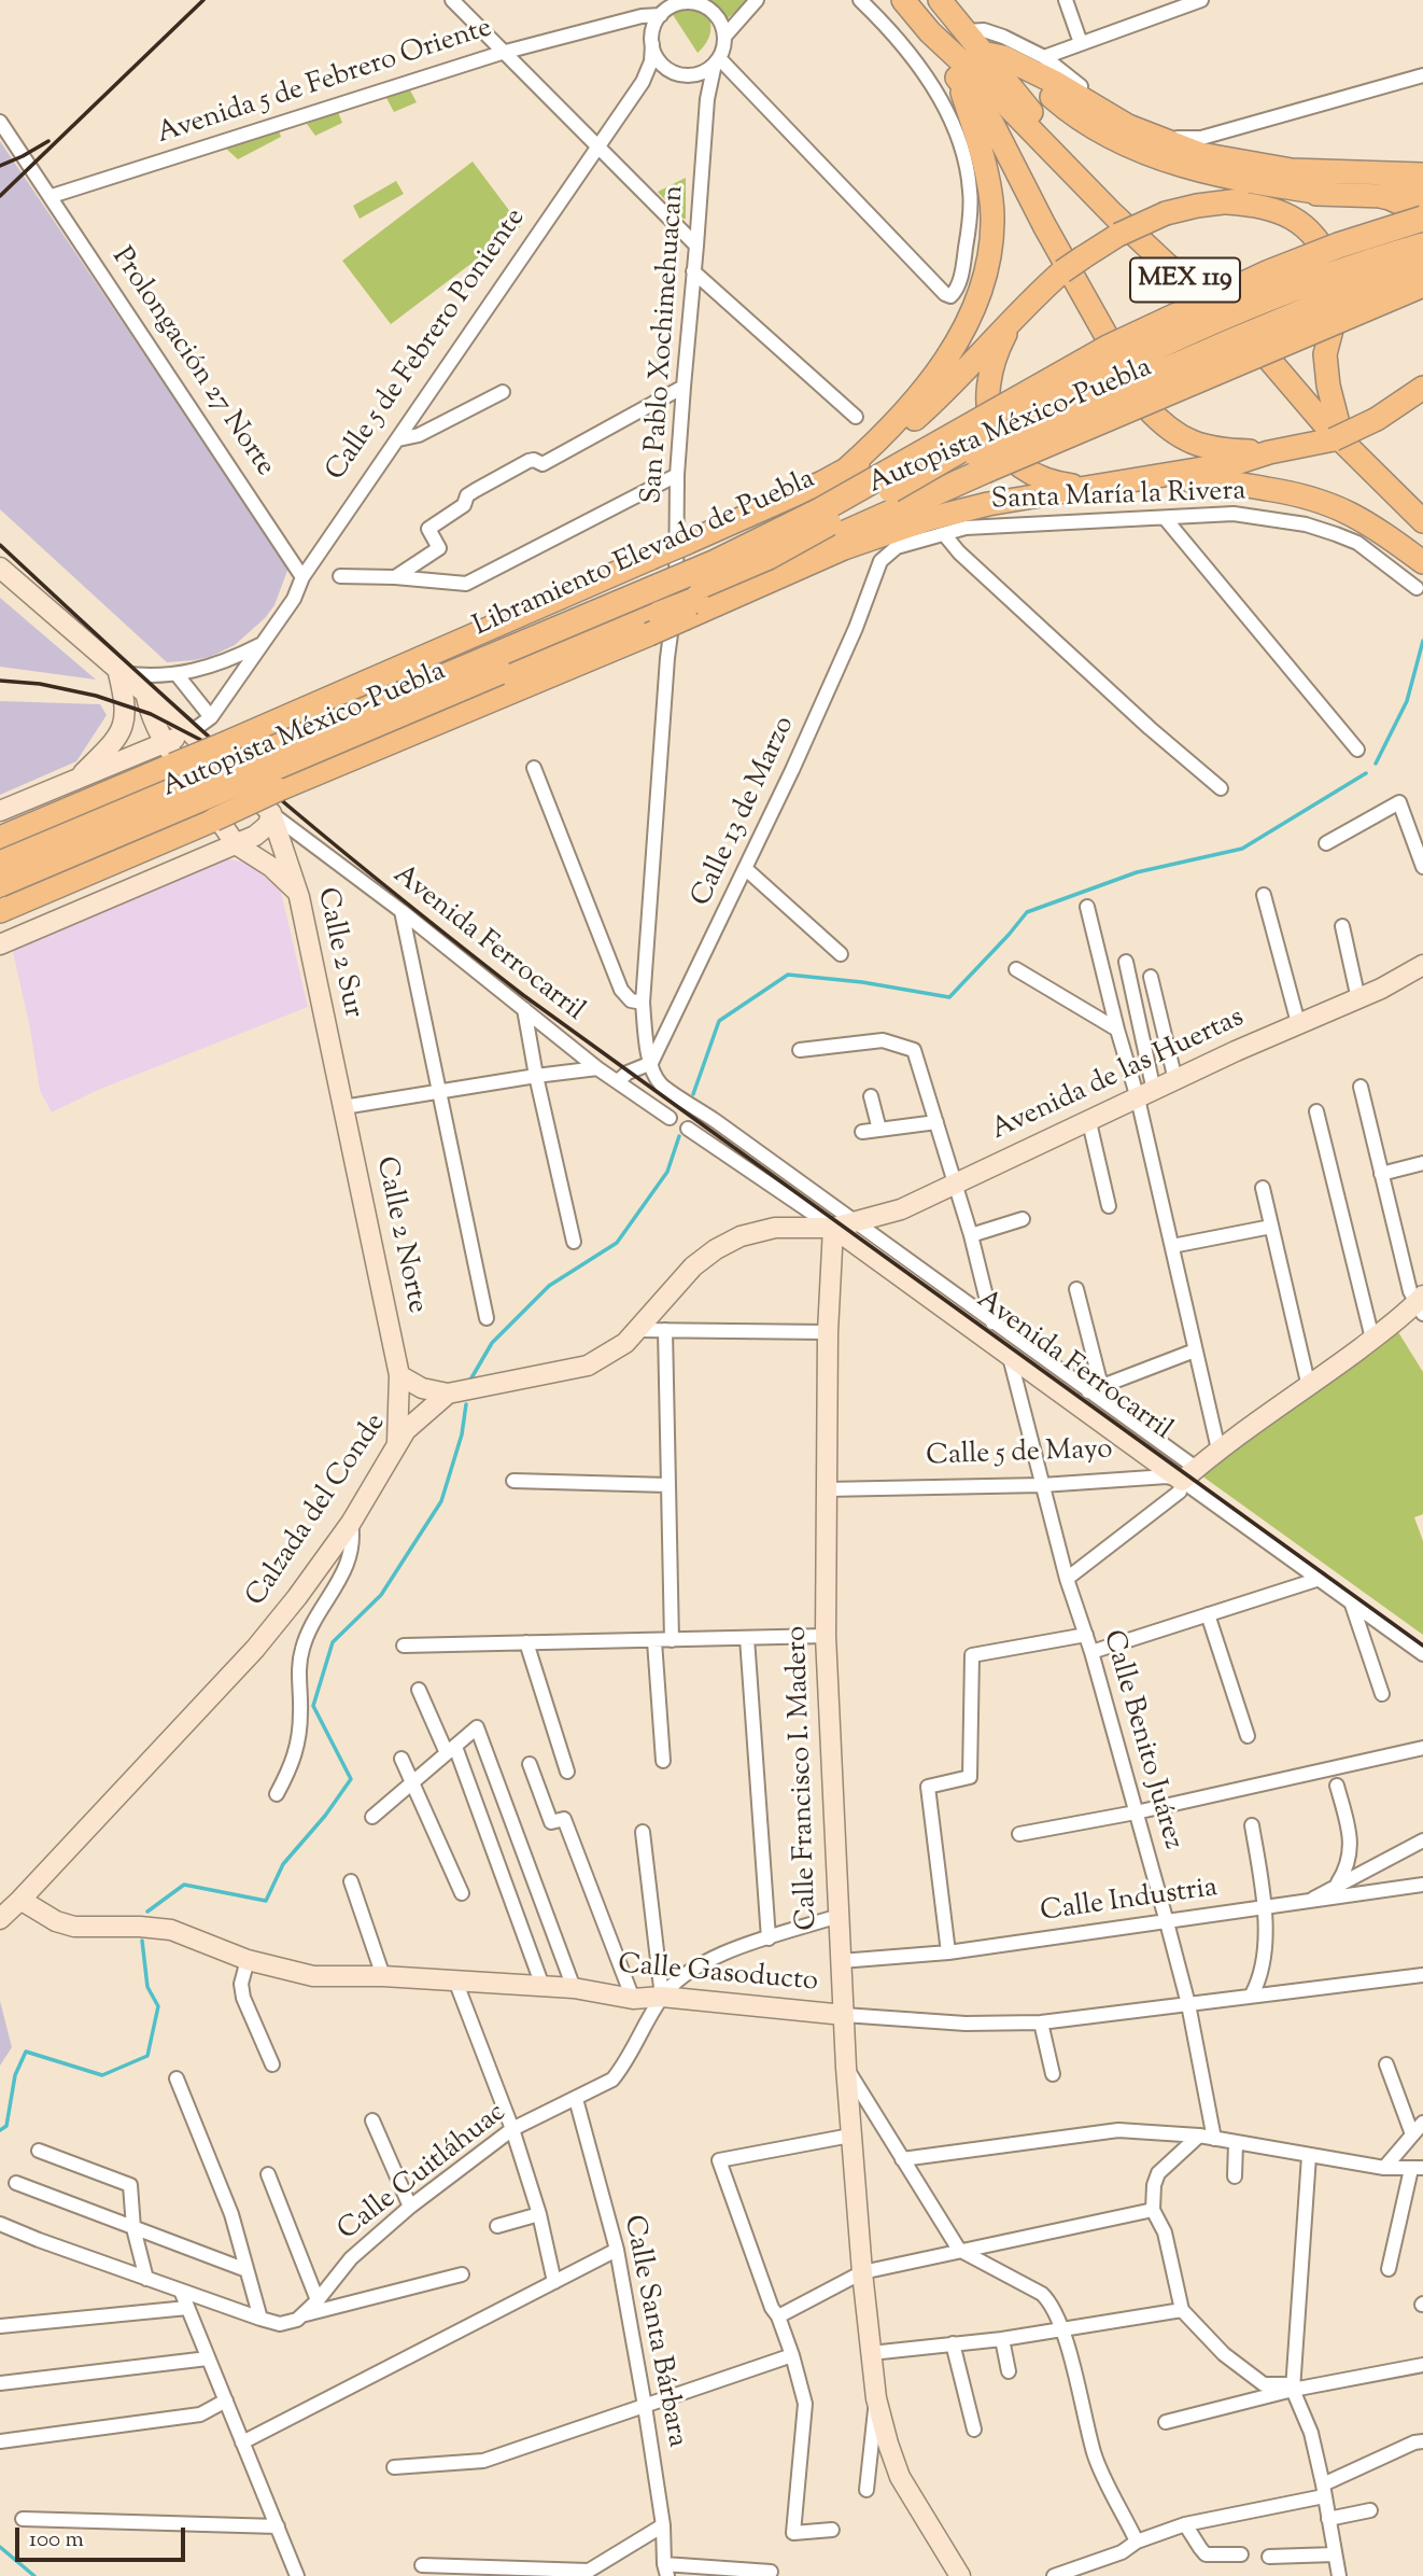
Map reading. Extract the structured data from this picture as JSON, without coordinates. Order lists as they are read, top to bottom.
{
  "streets": {
    "highway": ["Autopista México-Puebla", "Libramiento Elevado de Puebla"],
    "main road": ["MEX 119"],
    "street": [
      "Avenida 5 de Febrero Oriente",
      "San Pablo Xochimehuacan",
      "Calle 5 de Febrero Poniente",
      "Prolongación 27 Norte",
      "Santa María la Rivera",
      "Calle 13 de Marzo",
      "Avenida Ferrocarril",
      "Calle 2 Sur",
      "Avenida de las Huertas",
      "Calle 2 Norte",
      "Calle 5 de Mayo",
      "Calzada del Conde",
      "Calle Benito Juárez",
      "Calle Francisco I. Madero",
      "Calle Industria",
      "Calle Gasoducto",
      "Calle Cuitláhuac",
      "Calle Santa Bárbara"
    ]
  },
  "crossings": [
    ["Avenida 5 de Febrero Oriente", "San Pablo Xochimehuacan"],
    ["Avenida 5 de Febrero Oriente", "Calle 5 de Febrero Poniente"],
    ["Avenida 5 de Febrero Oriente", "Prolongación 27 Norte"],
    ["San Pablo Xochimehuacan", "Calle 5 de Febrero Poniente"],
    ["San Pablo Xochimehuacan", "Autopista México-Puebla"],
    ["San Pablo Xochimehuacan", "Calle 13 de Marzo"],
    ["Calle 5 de Febrero Poniente", "Prolongación 27 Norte"],
    ["Calle 5 de Febrero Poniente", "Autopista México-Puebla"],
    ["Santa María la Rivera", "Calle 13 de Marzo"],
    ["Avenida Ferrocarril", "Calle 2 Sur"],
    ["Avenida Ferrocarril", "Avenida de las Huertas"],
    ["Avenida Ferrocarril", "Calle 5 de Mayo"],
    ["Avenida Ferrocarril", "Calzada del Conde"],
    ["Avenida Ferrocarril", "Calle Benito Juárez"],
    ["Avenida Ferrocarril", "Calle Francisco I. Madero"],
    ["Calle 2 Sur", "Calle 2 Norte"],
    ["Avenida de las Huertas", "Calzada del Conde"],
    ["Avenida de las Huertas", "Calle Francisco I. Madero"],
    ["Calle 2 Norte", "Calzada del Conde"],
    ["Calle 5 de Mayo", "Calle Benito Juárez"],
    ["Calle 5 de Mayo", "Calle Francisco I. Madero"],
    ["Calzada del Conde", "Calle Francisco I. Madero"],
    ["Calzada del Conde", "Calle Gasoducto"],
    ["Calle Benito Juárez", "Calle Industria"],
    ["Calle Benito Juárez", "Calle Gasoducto"],
    ["Calle Francisco I. Madero", "Calle Industria"],
    ["Calle Francisco I. Madero", "Calle Gasoducto"],
    ["Calle Gasoducto", "Calle Cuitláhuac"],
    ["Calle Cuitláhuac", "Calle Santa Bárbara"]
  ],
  "scale_bar": "100 m"
}
